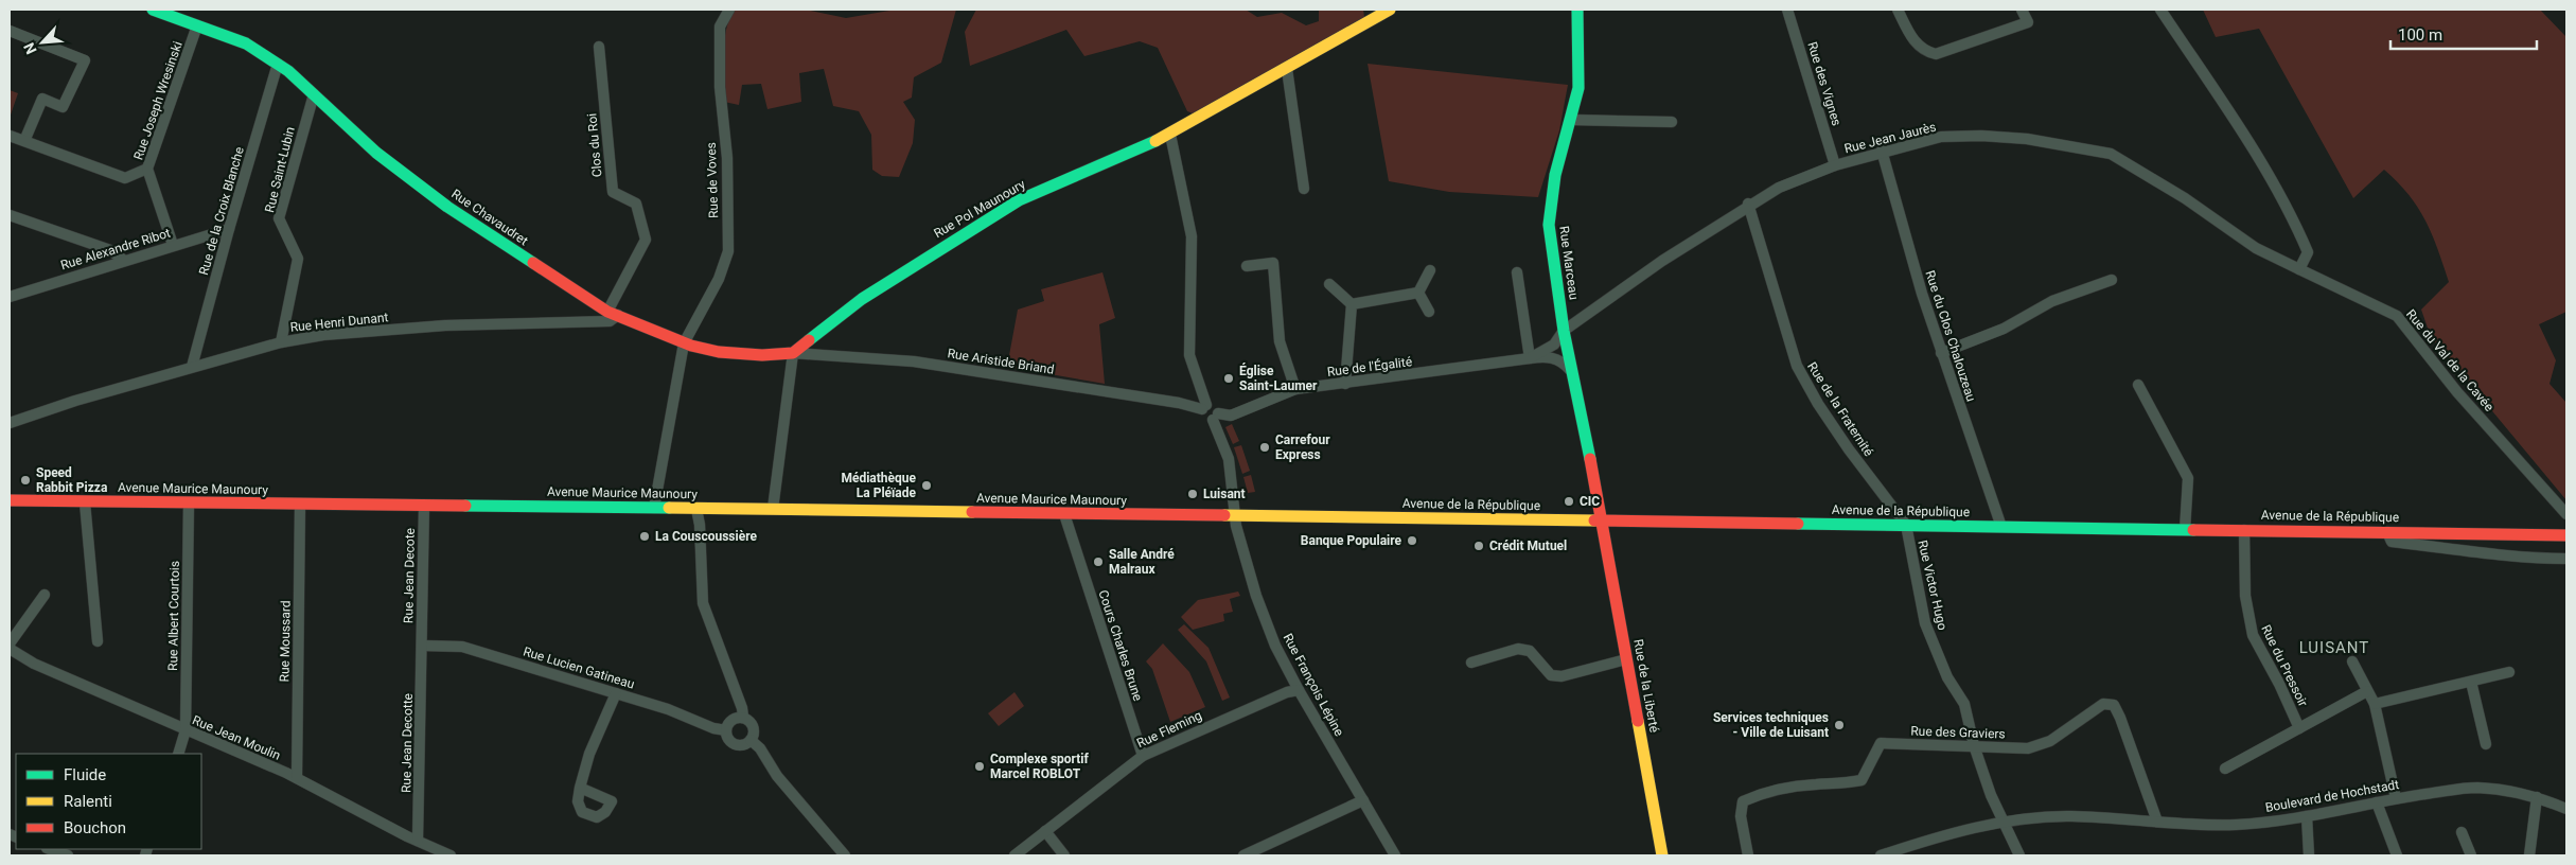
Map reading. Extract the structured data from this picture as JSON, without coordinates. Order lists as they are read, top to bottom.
{
  "streets": {
    "main road": [
      "Rue Pol Maunoury",
      "Rue Chavaudret",
      "Rue Marceau",
      "Avenue Maurice Maunoury",
      "Avenue de la République",
      "Rue de la Liberté"
    ],
    "street": [
      "Rue des Vignes",
      "Rue Joseph Wresinski",
      "Rue Jean Jaurès",
      "Clos du Roi",
      "Rue Saint-Lubin",
      "Rue de Voves",
      "Rue de la Croix Blanche",
      "Rue Alexandre Ribot",
      "Rue Henri Dunant",
      "Rue du Clos Chalouzeau",
      "Rue du Val de la Cavée",
      "Rue Aristide Briand",
      "Rue de l'Égalité",
      "Rue de la Fraternité",
      "Rue Jean Decote",
      "Rue Victor Hugo",
      "Rue Albert Courtois",
      "Rue Moussard",
      "Cours Charles Brune",
      "Rue du Pressoir",
      "Rue Lucien Gatineau",
      "Rue François Lépine",
      "Rue Fleming",
      "Rue des Graviers",
      "Rue Jean Moulin",
      "Rue Jean Decotte",
      "Boulevard de Hochstadt"
    ]
  },
  "crossings": [
    ["Rue des Vignes", "Rue Jean Jaurès"],
    ["Rue Joseph Wresinski", "Rue Chavaudret"],
    ["Rue Joseph Wresinski", "Rue Alexandre Ribot"],
    ["Rue Jean Jaurès", "Rue Marceau"],
    ["Rue Jean Jaurès", "Rue du Clos Chalouzeau"],
    ["Rue Jean Jaurès", "Rue du Val de la Cavée"],
    ["Rue Jean Jaurès", "Rue de l'Égalité"],
    ["Rue Jean Jaurès", "Rue de la Fraternité"],
    ["Clos du Roi", "Rue Chavaudret"],
    ["Clos du Roi", "Rue Henri Dunant"],
    ["Rue Saint-Lubin", "Rue Chavaudret"],
    ["Rue Saint-Lubin", "Rue Henri Dunant"],
    ["Rue de Voves", "Rue Chavaudret"],
    ["Rue de Voves", "Avenue Maurice Maunoury"],
    ["Rue Pol Maunoury", "Rue Chavaudret"],
    ["Rue Pol Maunoury", "Rue Aristide Briand"],
    ["Rue de la Croix Blanche", "Rue Chavaudret"],
    ["Rue de la Croix Blanche", "Rue Alexandre Ribot"],
    ["Rue de la Croix Blanche", "Rue Henri Dunant"],
    ["Rue Chavaudret", "Rue Henri Dunant"],
    ["Rue Chavaudret", "Rue Aristide Briand"],
    ["Rue Marceau", "Rue de l'Égalité"],
    ["Rue Marceau", "Avenue de la République"],
    ["Rue Marceau", "Rue de la Liberté"],
    ["Rue du Clos Chalouzeau", "Avenue de la République"],
    ["Rue de l'Égalité", "Rue François Lépine"],
    ["Rue de la Fraternité", "Avenue de la République"],
    ["Rue de la Fraternité", "Rue Victor Hugo"],
    ["Avenue Maurice Maunoury", "Avenue de la République"],
    ["Avenue Maurice Maunoury", "Rue Jean Decote"],
    ["Avenue Maurice Maunoury", "Rue Albert Courtois"],
    ["Avenue Maurice Maunoury", "Rue Moussard"],
    ["Avenue Maurice Maunoury", "Cours Charles Brune"],
    ["Avenue Maurice Maunoury", "Rue François Lépine"],
    ["Avenue de la République", "Rue Victor Hugo"],
    ["Avenue de la République", "Rue du Pressoir"],
    ["Avenue de la République", "Rue François Lépine"],
    ["Avenue de la République", "Rue de la Liberté"],
    ["Rue Jean Decote", "Rue Lucien Gatineau"],
    ["Rue Jean Decote", "Rue Jean Decotte"],
    ["Rue Victor Hugo", "Rue des Graviers"],
    ["Rue Victor Hugo", "Boulevard de Hochstadt"],
    ["Rue Albert Courtois", "Rue Jean Moulin"],
    ["Rue Moussard", "Rue Jean Moulin"],
    ["Cours Charles Brune", "Rue Fleming"],
    ["Rue Lucien Gatineau", "Rue Jean Decotte"],
    ["Rue François Lépine", "Rue Fleming"],
    ["Rue des Graviers", "Boulevard de Hochstadt"],
    ["Rue Jean Moulin", "Rue Jean Decotte"]
  ],
  "districts": ["LUISANT"],
  "places": [
    "Église Saint-Laumer",
    "Carrefour Express",
    "Speed Rabbit Pizza",
    "Médiathèque La Pléïade",
    "Luisant",
    "CIC",
    "La Couscoussière",
    "Banque Populaire",
    "Crédit Mutuel",
    "Salle André Malraux",
    "Services techniques - Ville de Luisant",
    "Complexe sportif Marcel ROBLOT"
  ],
  "legend": ["Fluide", "Ralenti", "Bouchon"],
  "scale_bar": "100 m",
  "north": "bottom left"
}
